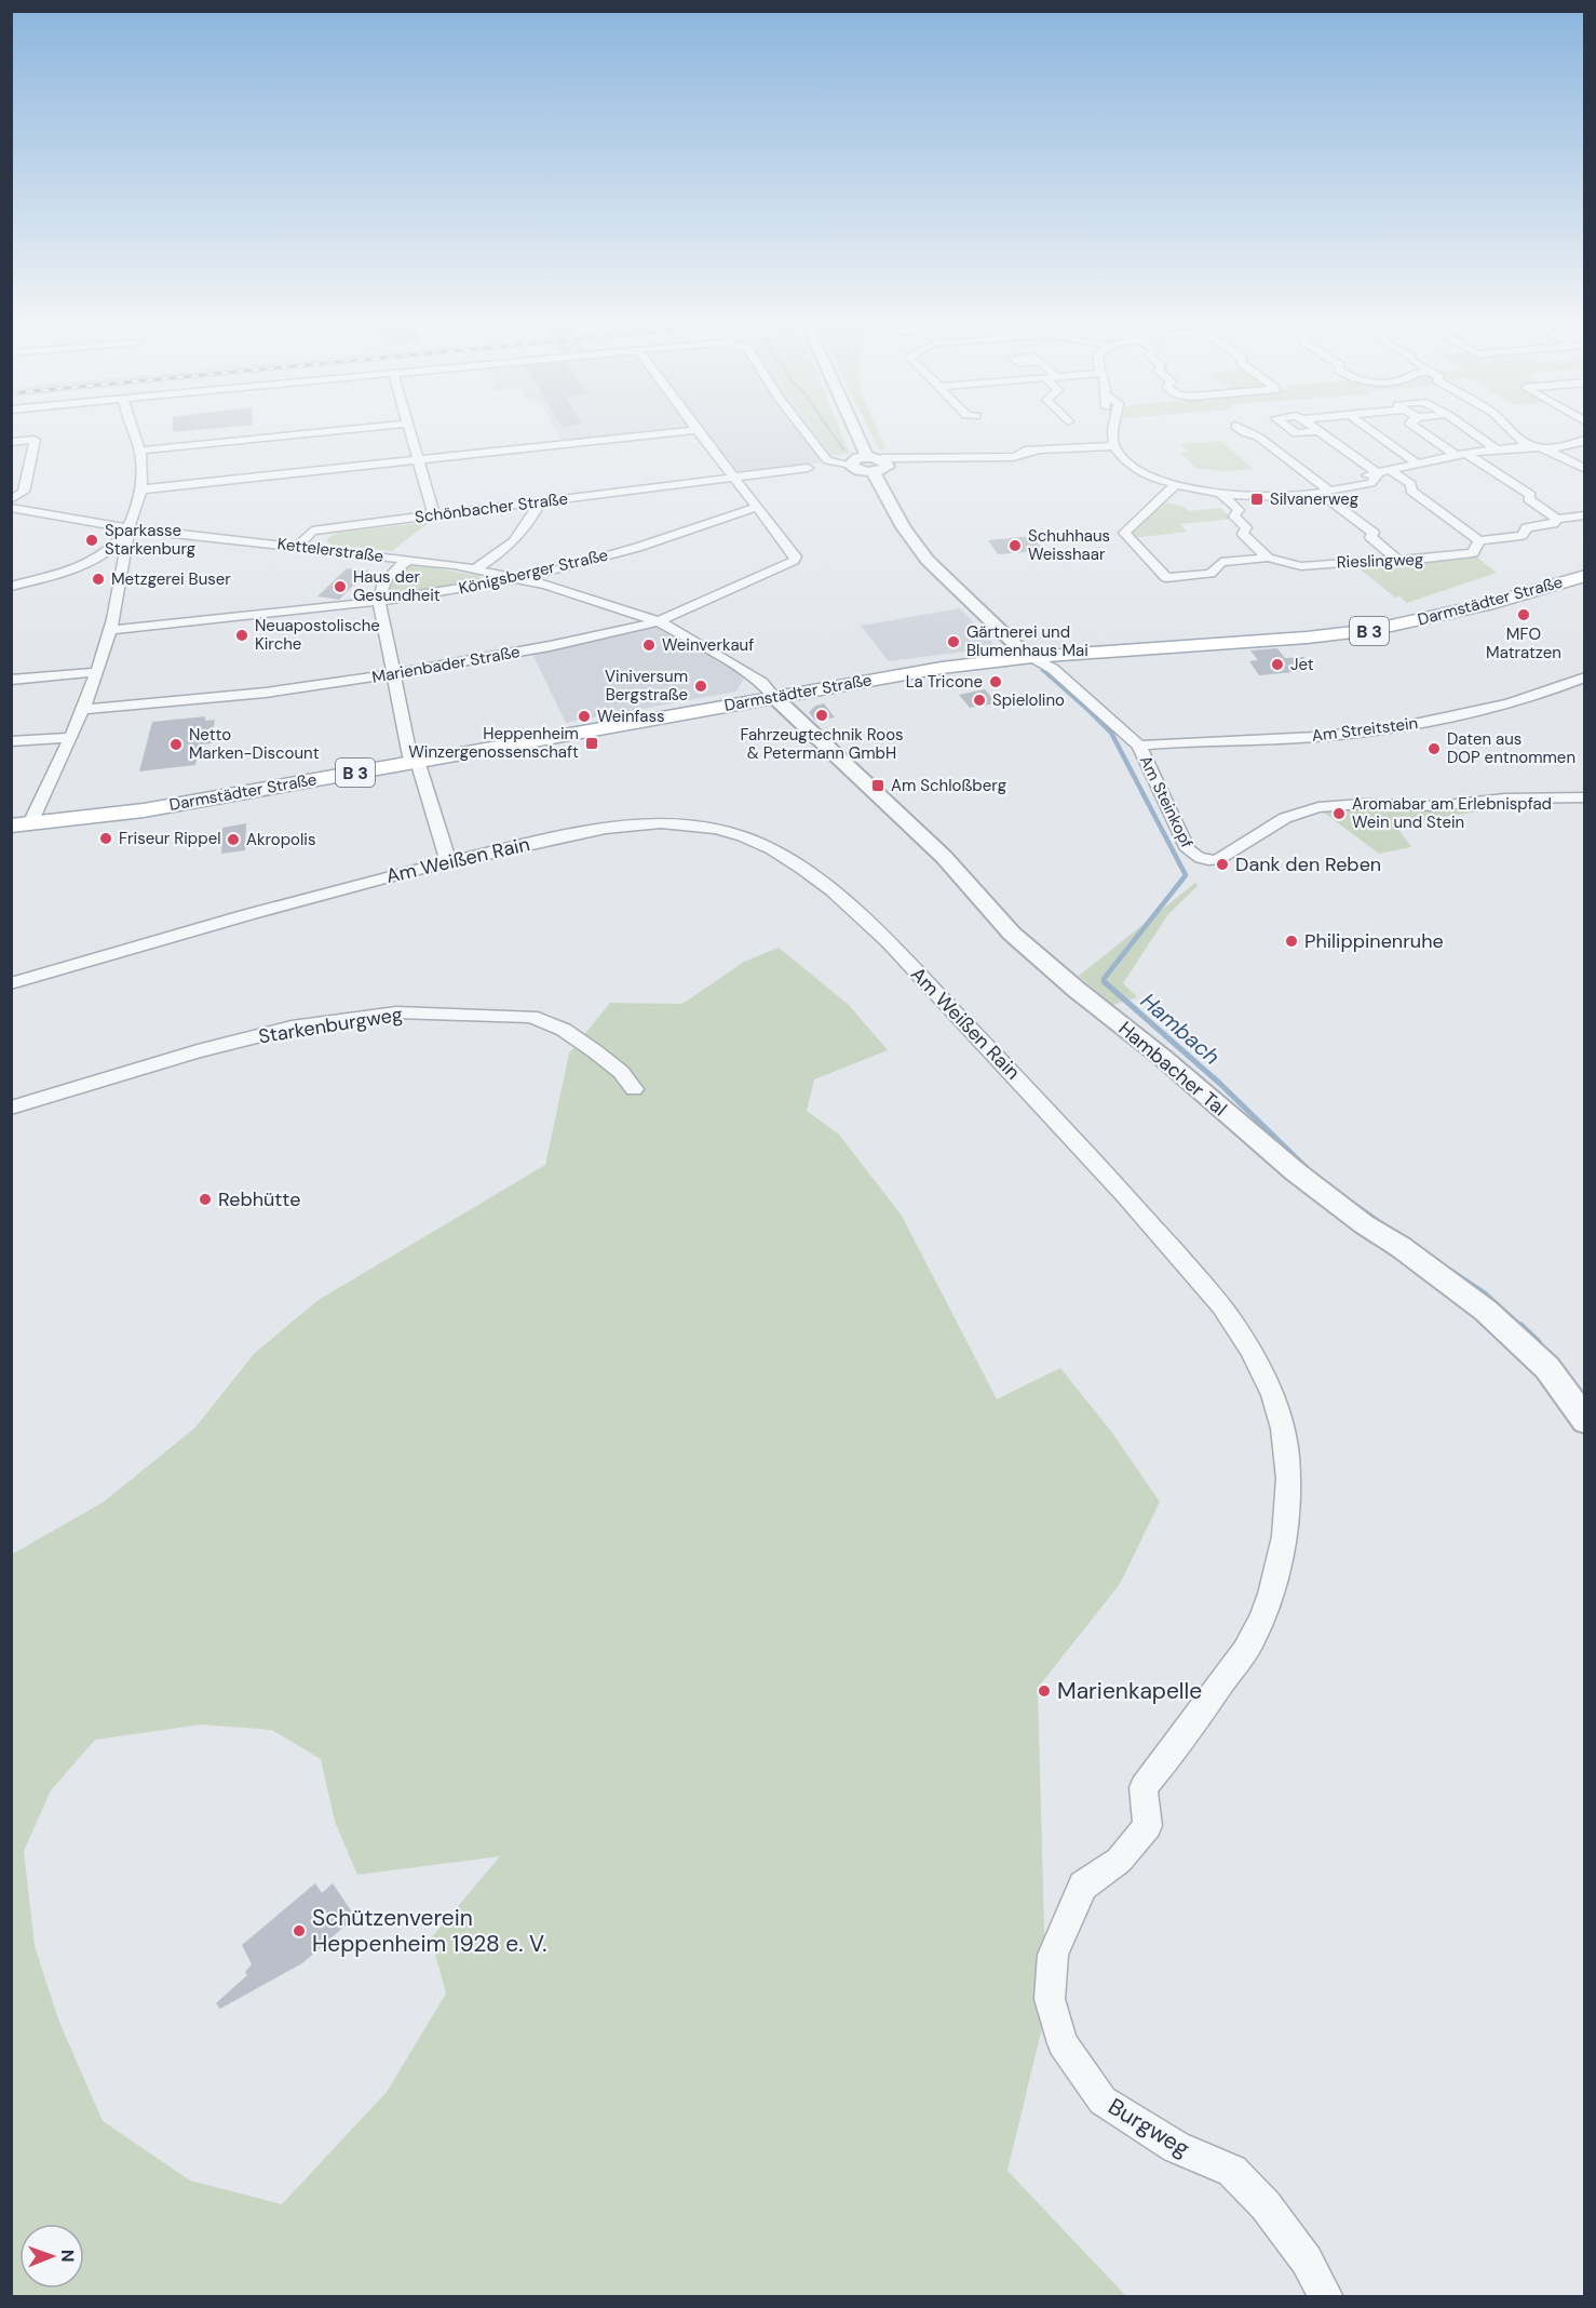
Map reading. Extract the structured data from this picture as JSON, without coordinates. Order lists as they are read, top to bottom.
{
  "streets": {
    "main road": ["Darmstädter Straße", "B 3"],
    "street": [
      "Schönbacher Straße",
      "Kettelerstraße",
      "Rieslingweg",
      "Königsberger Straße",
      "Marienbader Straße",
      "Am Streitstein",
      "Am Steinkopf",
      "Am Weißen Rain",
      "Starkenburgweg",
      "Hambacher Tal",
      "Burgweg"
    ]
  },
  "crossings": [
    ["Schönbacher Straße", "Kettelerstraße"],
    ["Kettelerstraße", "Königsberger Straße"],
    ["Kettelerstraße", "Darmstädter Straße"],
    ["Kettelerstraße", "Marienbader Straße"],
    ["Kettelerstraße", "Hambacher Tal"],
    ["Königsberger Straße", "Marienbader Straße"],
    ["Darmstädter Straße", "Am Steinkopf"],
    ["Darmstädter Straße", "Hambacher Tal"],
    ["Am Streitstein", "Am Steinkopf"],
    ["Am Weißen Rain", "Burgweg"]
  ],
  "water": ["Hambach"],
  "places": {
    "transit": ["Silvanerweg", "Heppenheim Winzergenossenschaft", "Am Schloßberg"],
    "other": [
      "Sparkasse Starkenburg",
      "Schuhhaus Weisshaar",
      "Metzgerei Buser",
      "Haus der Gesundheit",
      "MFO Matratzen",
      "Neuapostolische Kirche",
      "Gärtnerei und Blumenhaus Mai",
      "Weinverkauf",
      "Jet",
      "La Tricone",
      "Viniversum Bergstraße",
      "Spielolino",
      "Fahrzeugtechnik Roos & Petermann GmbH",
      "Weinfass",
      "Netto Marken-Discount",
      "Daten aus DOP entnommen",
      "Aromabar am Erlebnispfad Wein und Stein",
      "Friseur Rippel",
      "Akropolis",
      "Dank den Reben",
      "Philippinenruhe",
      "Rebhütte",
      "Marienkapelle",
      "Schützenverein Heppenheim 1928 e. V."
    ]
  },
  "north": "right"
}
